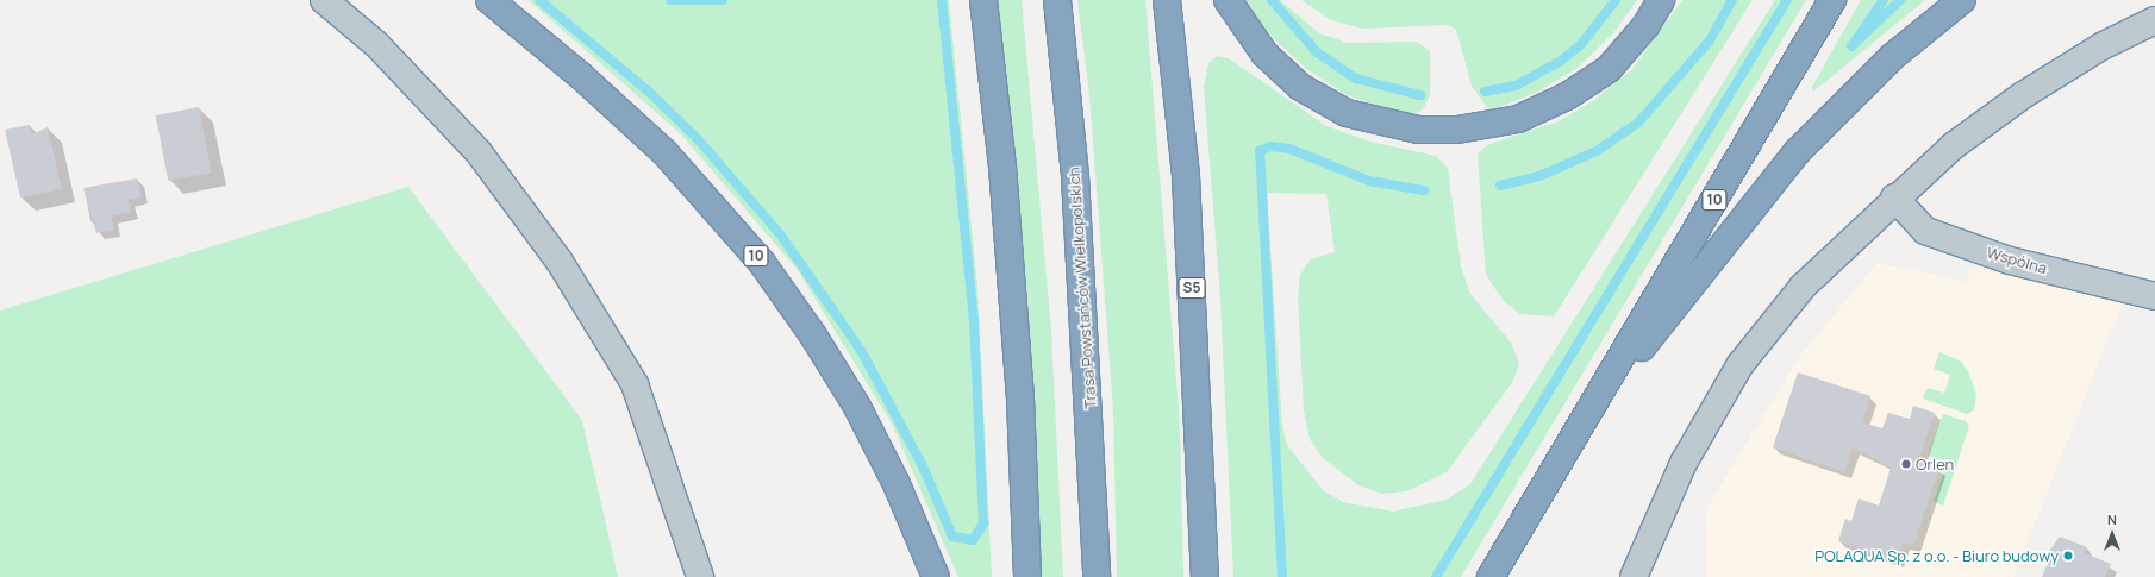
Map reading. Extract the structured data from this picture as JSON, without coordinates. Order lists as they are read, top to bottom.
{
  "streets": {
    "highway": ["10", "Trasa Powstańców Wielkopolskich", "S5"],
    "street": ["Wspólna"]
  },
  "places": ["Orlen", "POLAQUA Sp. z o.o. - Biuro budowy"],
  "north": "top"
}
